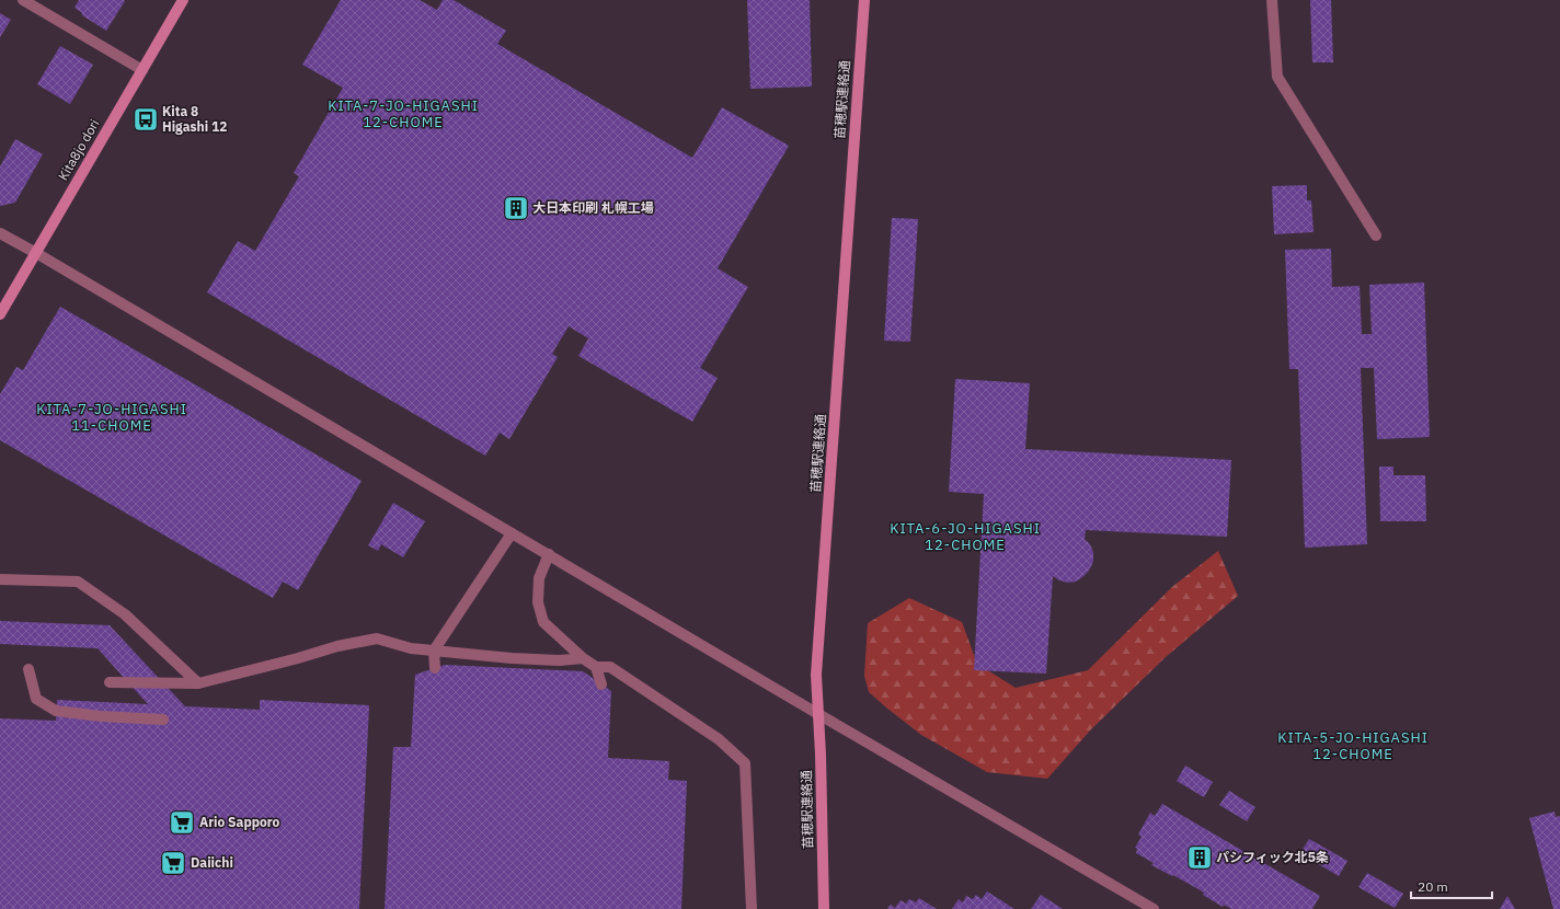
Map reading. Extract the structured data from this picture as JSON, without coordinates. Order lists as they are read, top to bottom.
{
  "streets": {
    "street": ["苗穂駅連絡通", "Kita8jo dori"]
  },
  "districts": [
    "KITA-7-JO-HIGASHI 12-CHOME",
    "KITA-7-JO-HIGASHI 11-CHOME",
    "KITA-6-JO-HIGASHI 12-CHOME",
    "KITA-5-JO-HIGASHI 12-CHOME"
  ],
  "places": {
    "bus stop": ["Kita 8 Higashi 12"],
    "building": ["大日本印刷 札幌工場", "パシフィック北5条"],
    "supermarket": ["Ario Sapporo", "Daiichi"]
  },
  "scale_bar": "20 m"
}
